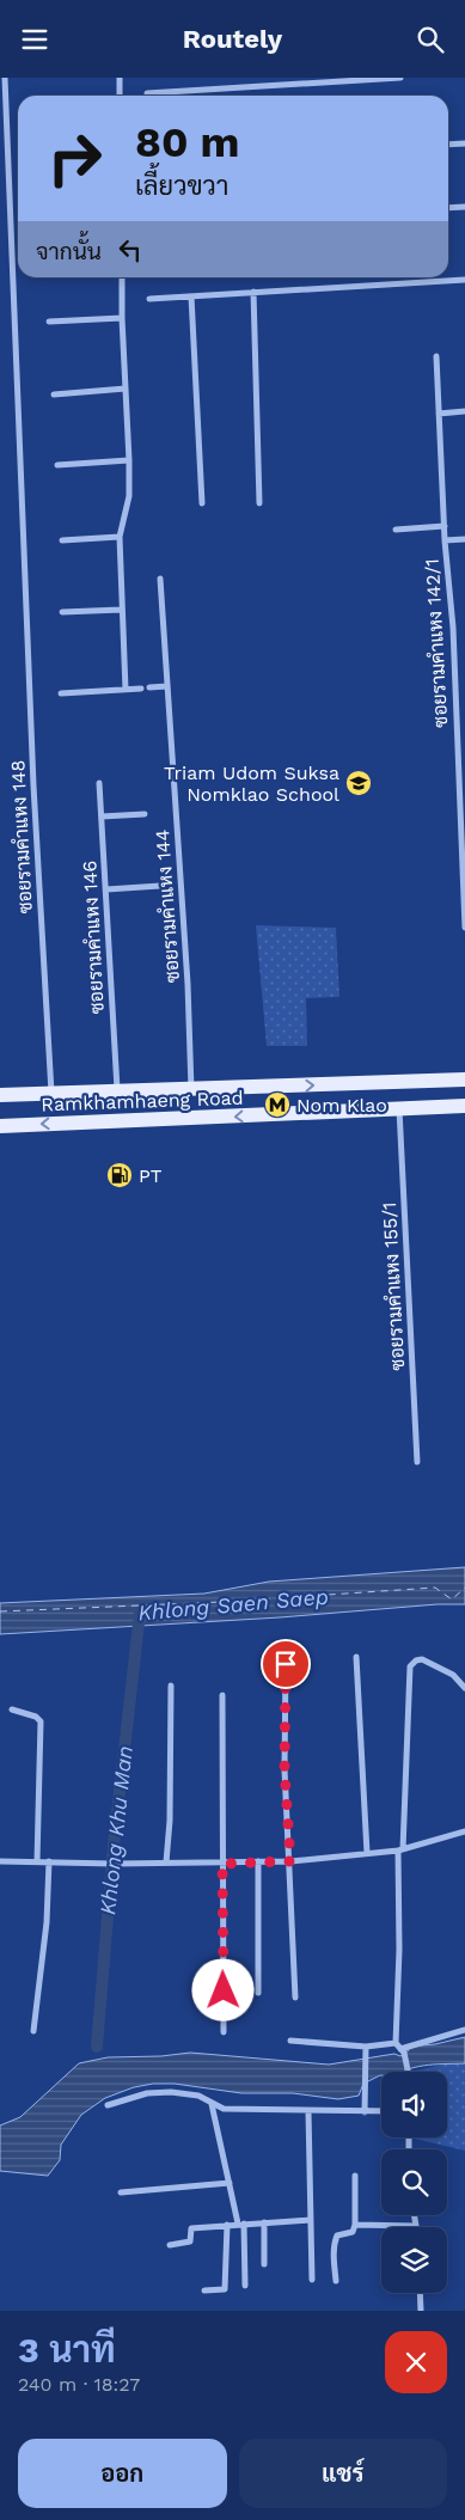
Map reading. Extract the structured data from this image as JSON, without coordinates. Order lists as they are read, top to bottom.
{
  "streets": {
    "main road": ["Ramkhamhaeng Road"],
    "street": [
      "ซอยรามคำแหง 142/1",
      "ซอยรามคำแหง 148",
      "ซอยรามคำแหง 144",
      "ซอยรามคำแหง 146",
      "ซอยรามคำแหง 155/1"
    ]
  },
  "crossings": [
    ["ซอยรามคำแหง 148", "Ramkhamhaeng Road"],
    ["ซอยรามคำแหง 144", "Ramkhamhaeng Road"],
    ["ซอยรามคำแหง 146", "Ramkhamhaeng Road"],
    ["Ramkhamhaeng Road", "ซอยรามคำแหง 155/1"]
  ],
  "water": ["Khlong Saen Saep", "Khlong Khu Man"],
  "places": {
    "school or university": ["Triam Udom Suksa Nomklao School"],
    "metro station": ["Nom Klao"],
    "fuel station": ["PT"]
  },
  "page": {
    "header": "Routely",
    "turn": ["80 m", "เลี้ยวขวา"],
    "then": "จากนั้น",
    "heading": ["3 นาที", "240 m · 18:27"],
    "buttons": ["ออก", "แชร์"]
  }
}
